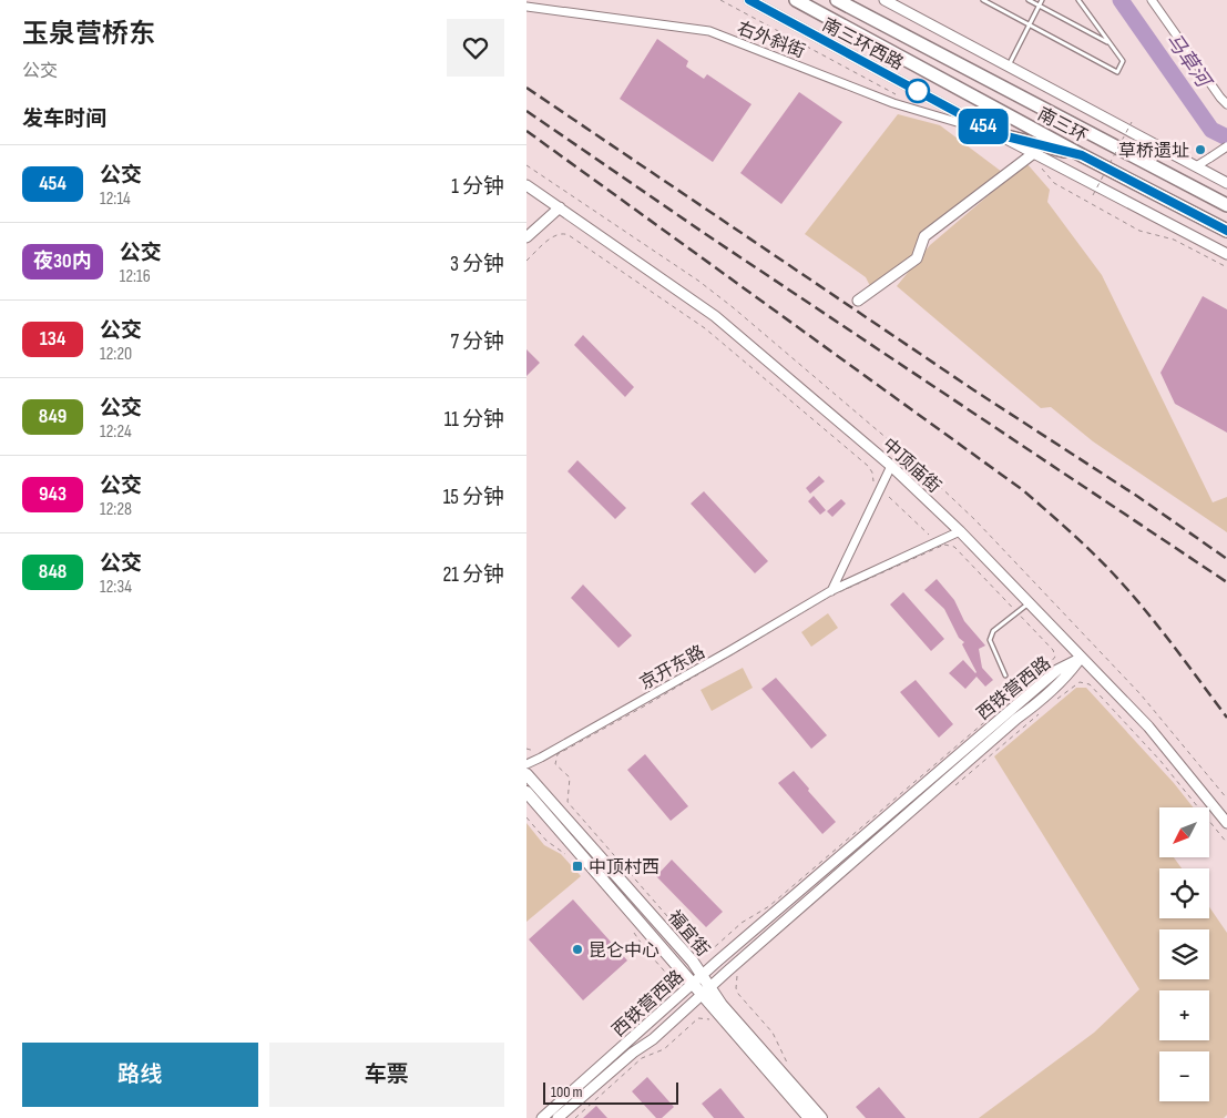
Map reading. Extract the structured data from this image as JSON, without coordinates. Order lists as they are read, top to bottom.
{
  "streets": {
    "highway": ["南三环"],
    "main road": ["福宜街"],
    "street": [
      "右外斜街",
      "南三环西路",
      "中顶庙街",
      "京开东路",
      "西铁营西路"
    ]
  },
  "crossings": [
    ["右外斜街", "南三环西路"],
    ["中顶庙街", "西铁营西路"],
    ["西铁营西路", "福宜街"]
  ],
  "water": ["马草河"],
  "places": {
    "other": ["草桥遗址", "昆仑中心"],
    "transit": ["中顶村西"]
  },
  "lines": ["bus line 454"],
  "scale_bar": "100 m",
  "north": "bottom left",
  "page": {
    "heading": [
      ["玉泉营桥东", "公交"],
      "发车时间"
    ],
    "on_map": "454",
    "list": [
      {
        "mark": "454",
        "name": "公交",
        "note": "12:14",
        "value": "1 分钟"
      },
      {
        "mark": "夜30内",
        "name": "公交",
        "note": "12:16",
        "value": "3 分钟"
      },
      {
        "mark": "134",
        "name": "公交",
        "note": "12:20",
        "value": "7 分钟"
      },
      {
        "mark": "849",
        "name": "公交",
        "note": "12:24",
        "value": "11 分钟"
      },
      {
        "mark": "943",
        "name": "公交",
        "note": "12:28",
        "value": "15 分钟"
      },
      {
        "mark": "848",
        "name": "公交",
        "note": "12:34",
        "value": "21 分钟"
      }
    ],
    "map_buttons": ["+", "−"],
    "buttons": ["路线", "车票"],
    "scale": "100 m"
  }
}
